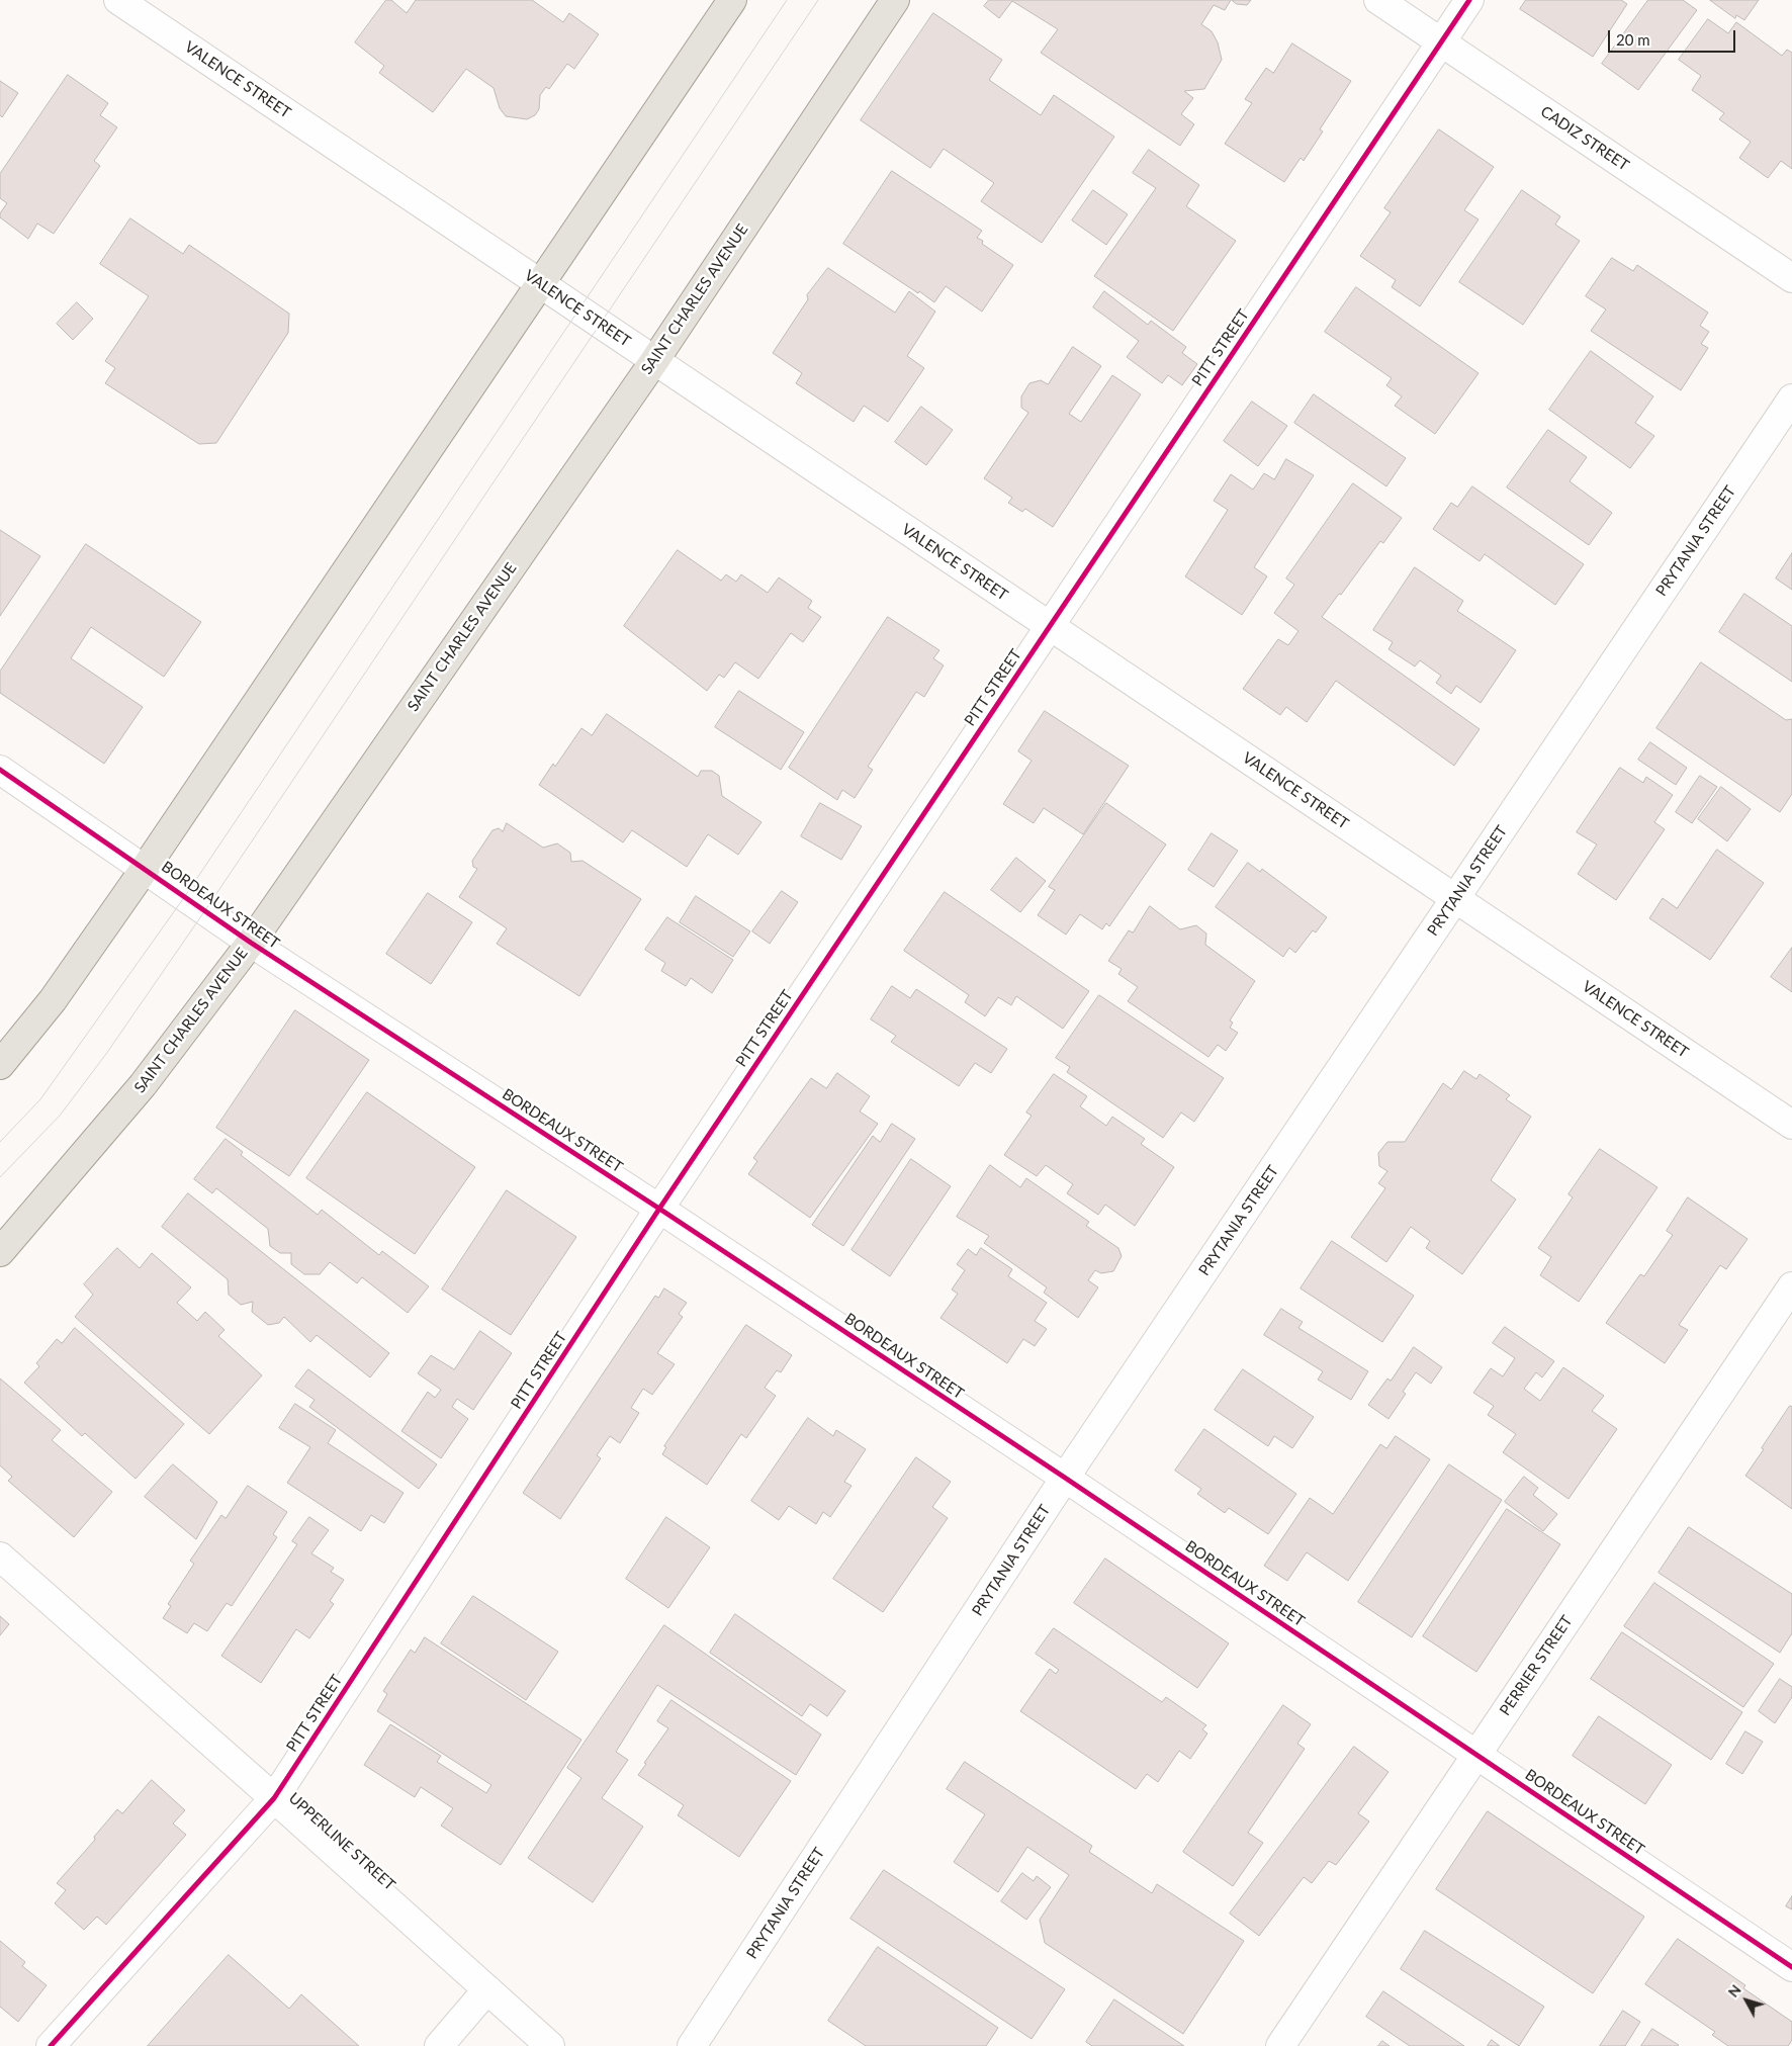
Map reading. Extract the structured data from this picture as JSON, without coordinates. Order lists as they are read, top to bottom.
{
  "streets": {
    "main road": ["SAINT CHARLES AVENUE"],
    "street": [
      "VALENCE STREET",
      "CADIZ STREET",
      "PITT STREET",
      "PRYTANIA STREET",
      "BORDEAUX STREET",
      "PERRIER STREET",
      "UPPERLINE STREET"
    ]
  },
  "crossings": [
    ["VALENCE STREET", "SAINT CHARLES AVENUE"],
    ["VALENCE STREET", "PITT STREET"],
    ["VALENCE STREET", "PRYTANIA STREET"],
    ["CADIZ STREET", "PITT STREET"],
    ["SAINT CHARLES AVENUE", "BORDEAUX STREET"],
    ["PITT STREET", "BORDEAUX STREET"],
    ["PITT STREET", "UPPERLINE STREET"],
    ["PRYTANIA STREET", "BORDEAUX STREET"],
    ["BORDEAUX STREET", "PERRIER STREET"]
  ],
  "scale_bar": "20 m",
  "north": "top left"
}
